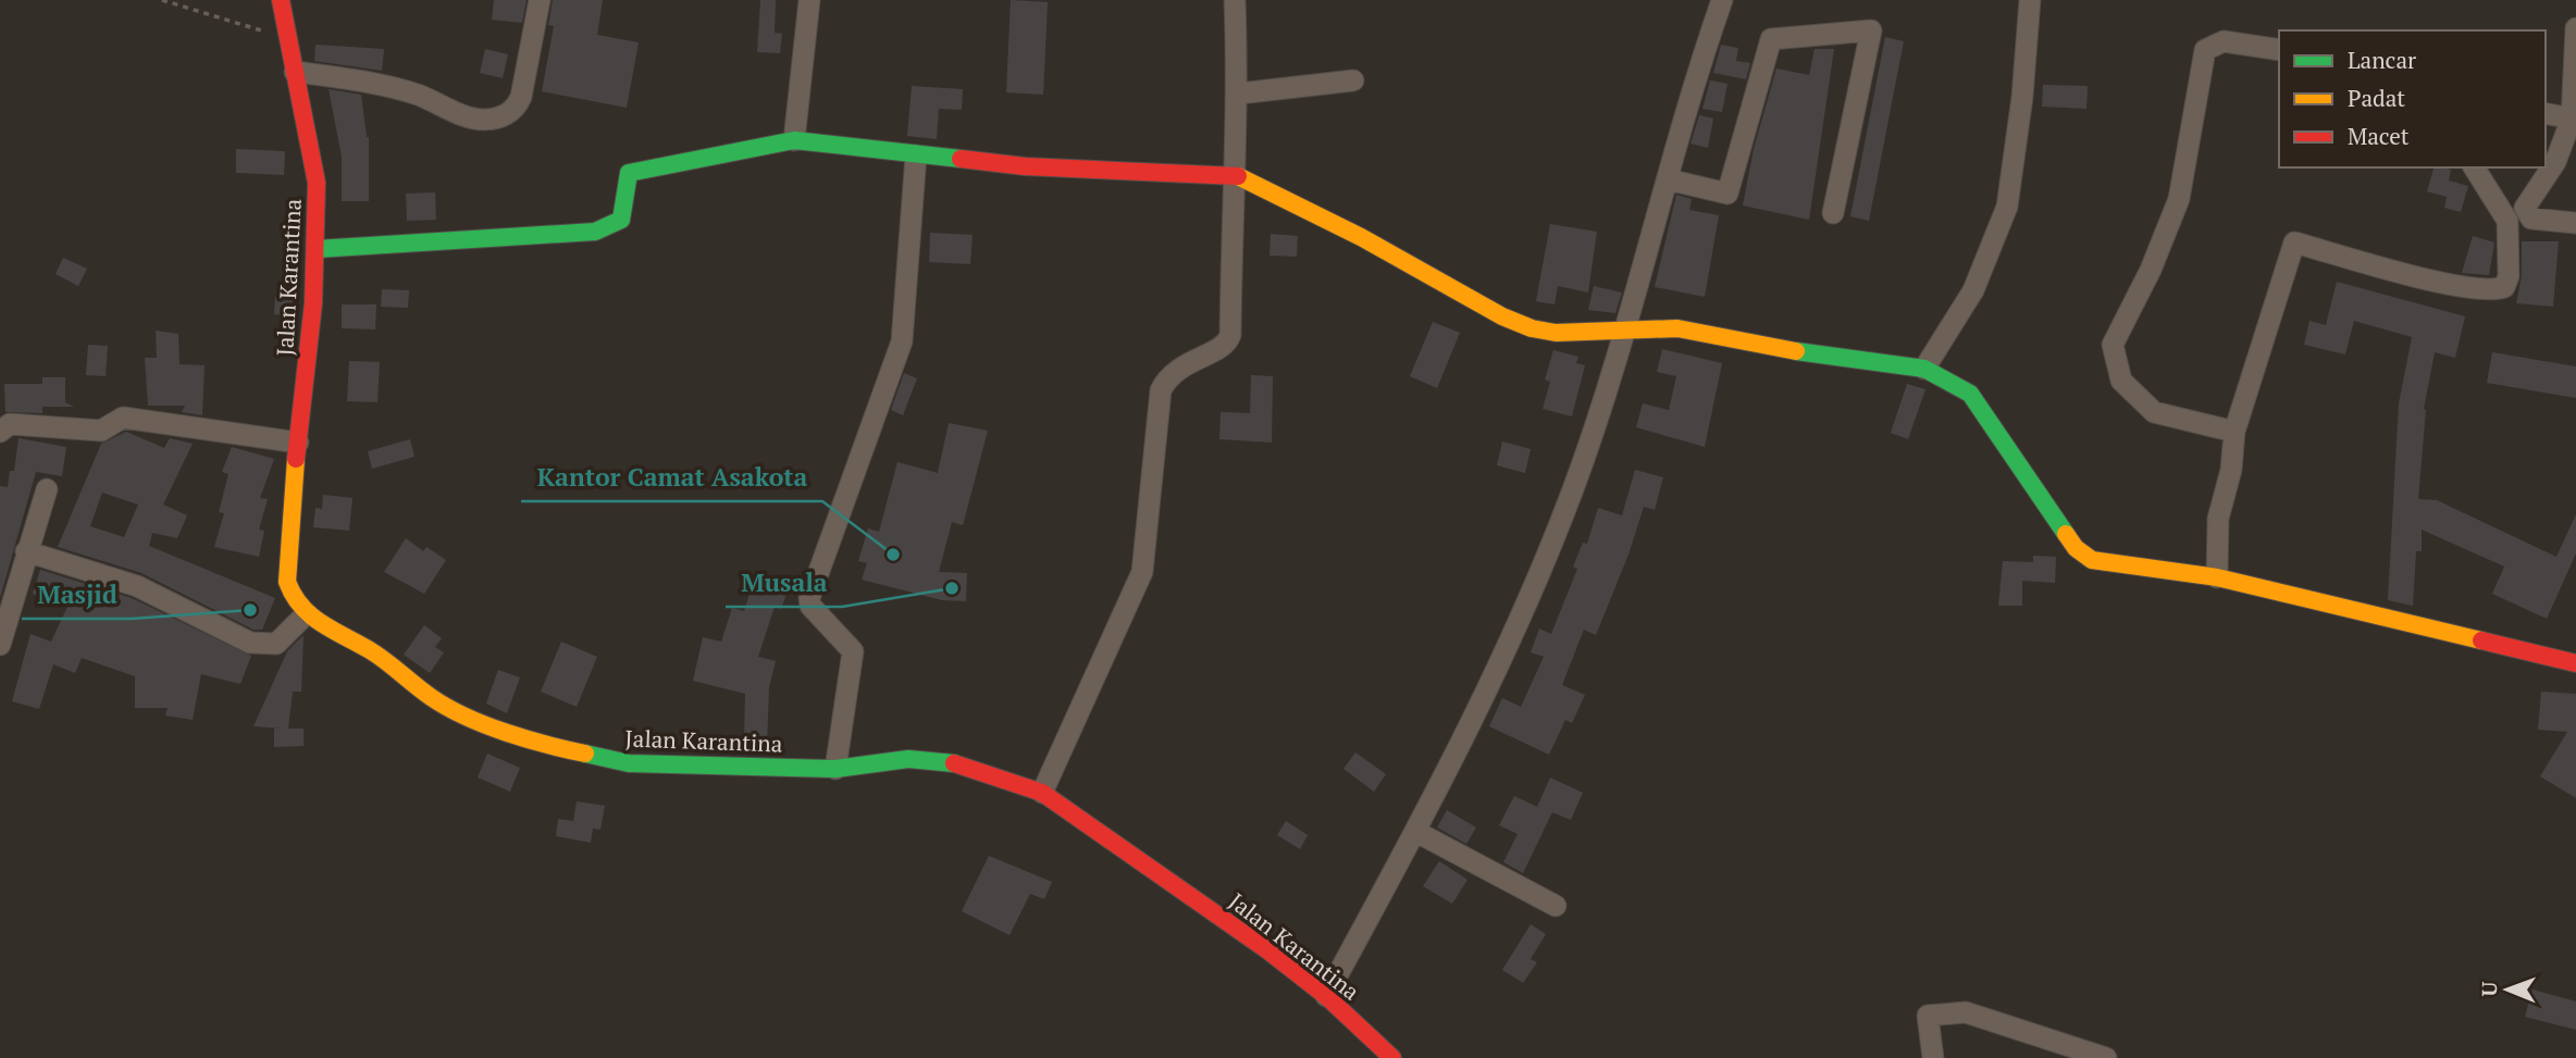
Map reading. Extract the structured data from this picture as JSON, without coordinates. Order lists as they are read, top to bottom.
{
  "streets": {
    "street": ["Jalan Karantina"]
  },
  "places": ["Kantor Camat Asakota", "Musala", "Masjid"],
  "legend": ["Lancar", "Padat", "Macet"],
  "north": "left"
}
